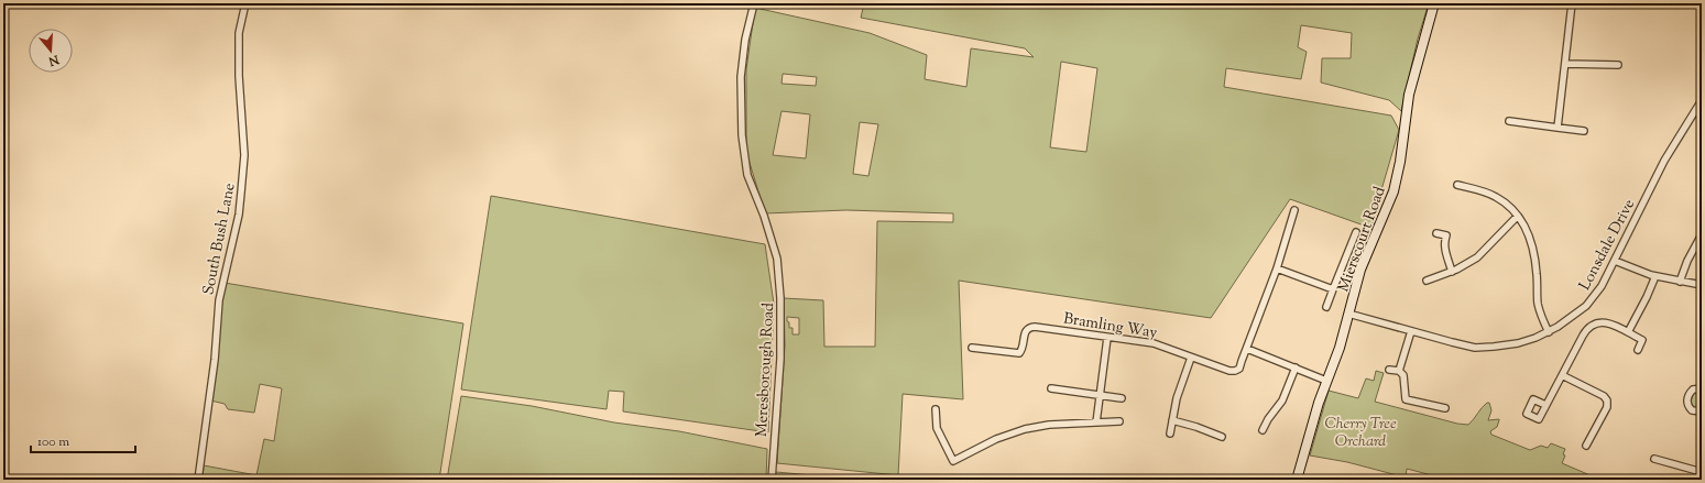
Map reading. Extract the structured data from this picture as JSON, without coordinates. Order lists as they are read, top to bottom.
{
  "streets": {
    "street": [
      "South Bush Lane",
      "Mierscourt Road",
      "Lonsdale Drive",
      "Bramling Way",
      "Meresborough Road"
    ]
  },
  "crossings": [
    ["Mierscourt Road", "Lonsdale Drive"]
  ],
  "parks": ["Cherry Tree Orchard"],
  "scale_bar": "100 m",
  "north": "bottom"
}
